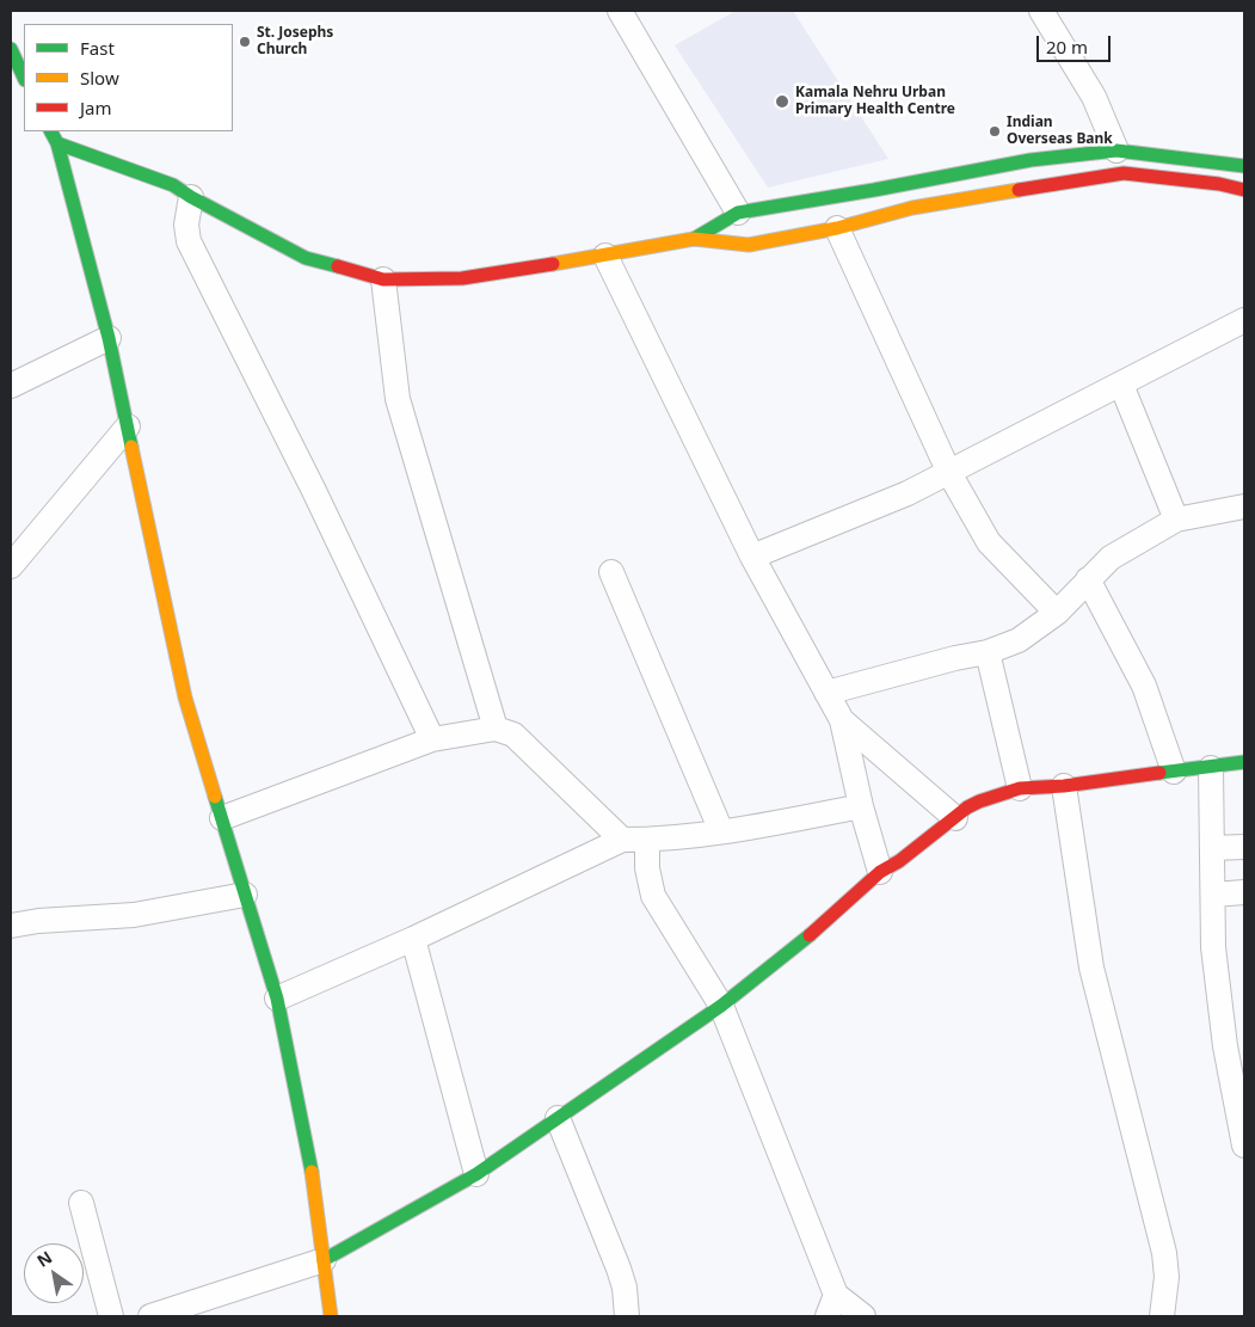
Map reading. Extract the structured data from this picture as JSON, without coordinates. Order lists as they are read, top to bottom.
{
  "places": ["St. Josephs Church", "Kamala Nehru Urban Primary Health Centre", "Indian Overseas Bank"],
  "legend": ["Fast", "Slow", "Jam"],
  "scale_bar": "20 m",
  "north": "top left"
}
